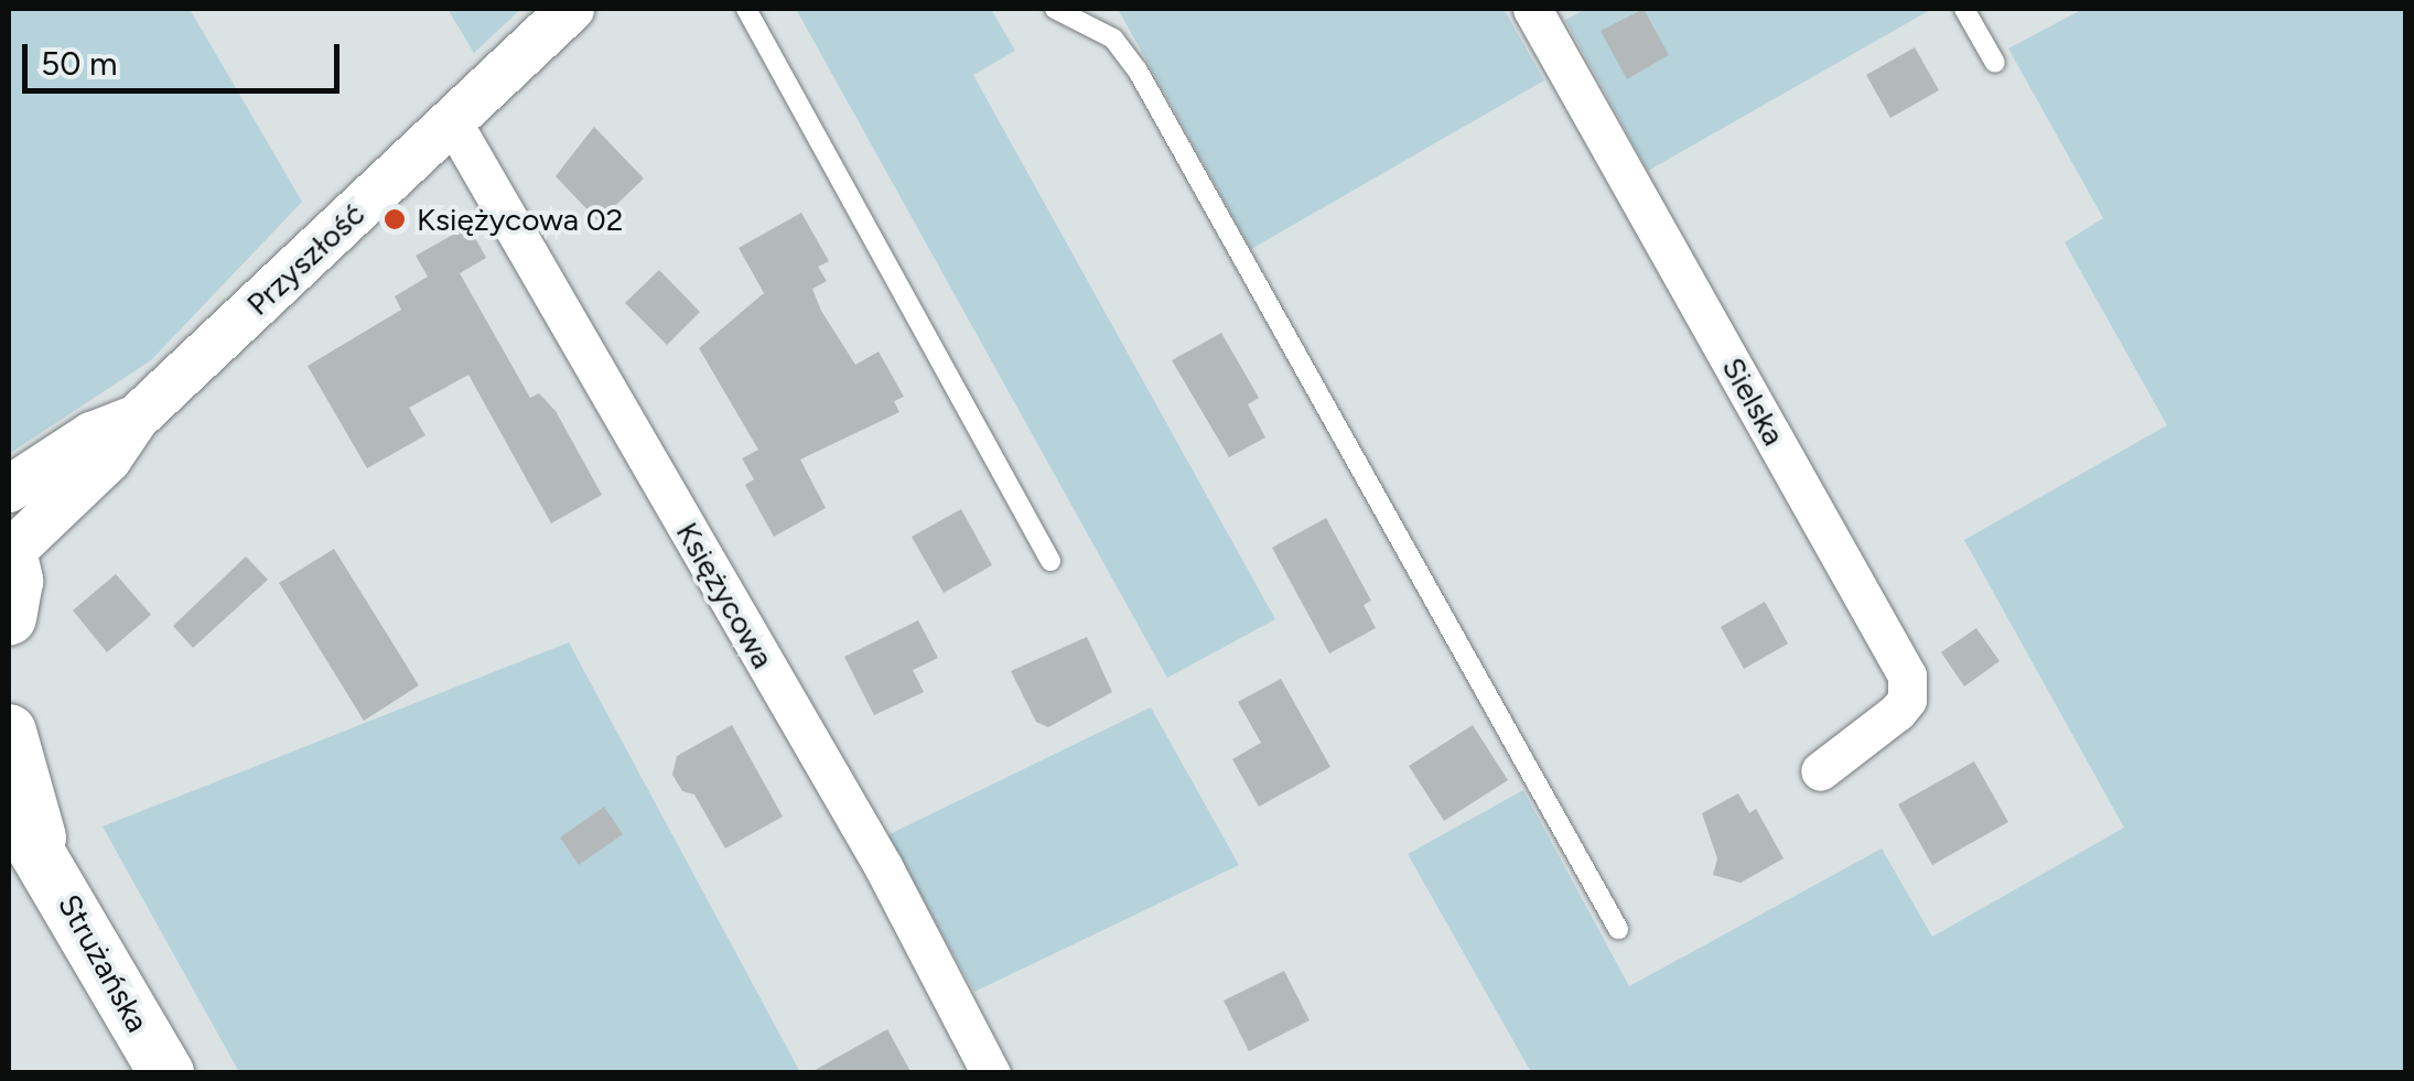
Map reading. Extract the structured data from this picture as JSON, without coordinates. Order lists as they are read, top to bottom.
{
  "streets": {
    "main road": ["Strużańska"],
    "street": ["Przyszłość", "Sielska", "Księżycowa"]
  },
  "crossings": [
    ["Przyszłość", "Księżycowa"]
  ],
  "places": ["Księżycowa 02"],
  "scale_bar": "50 m"
}
